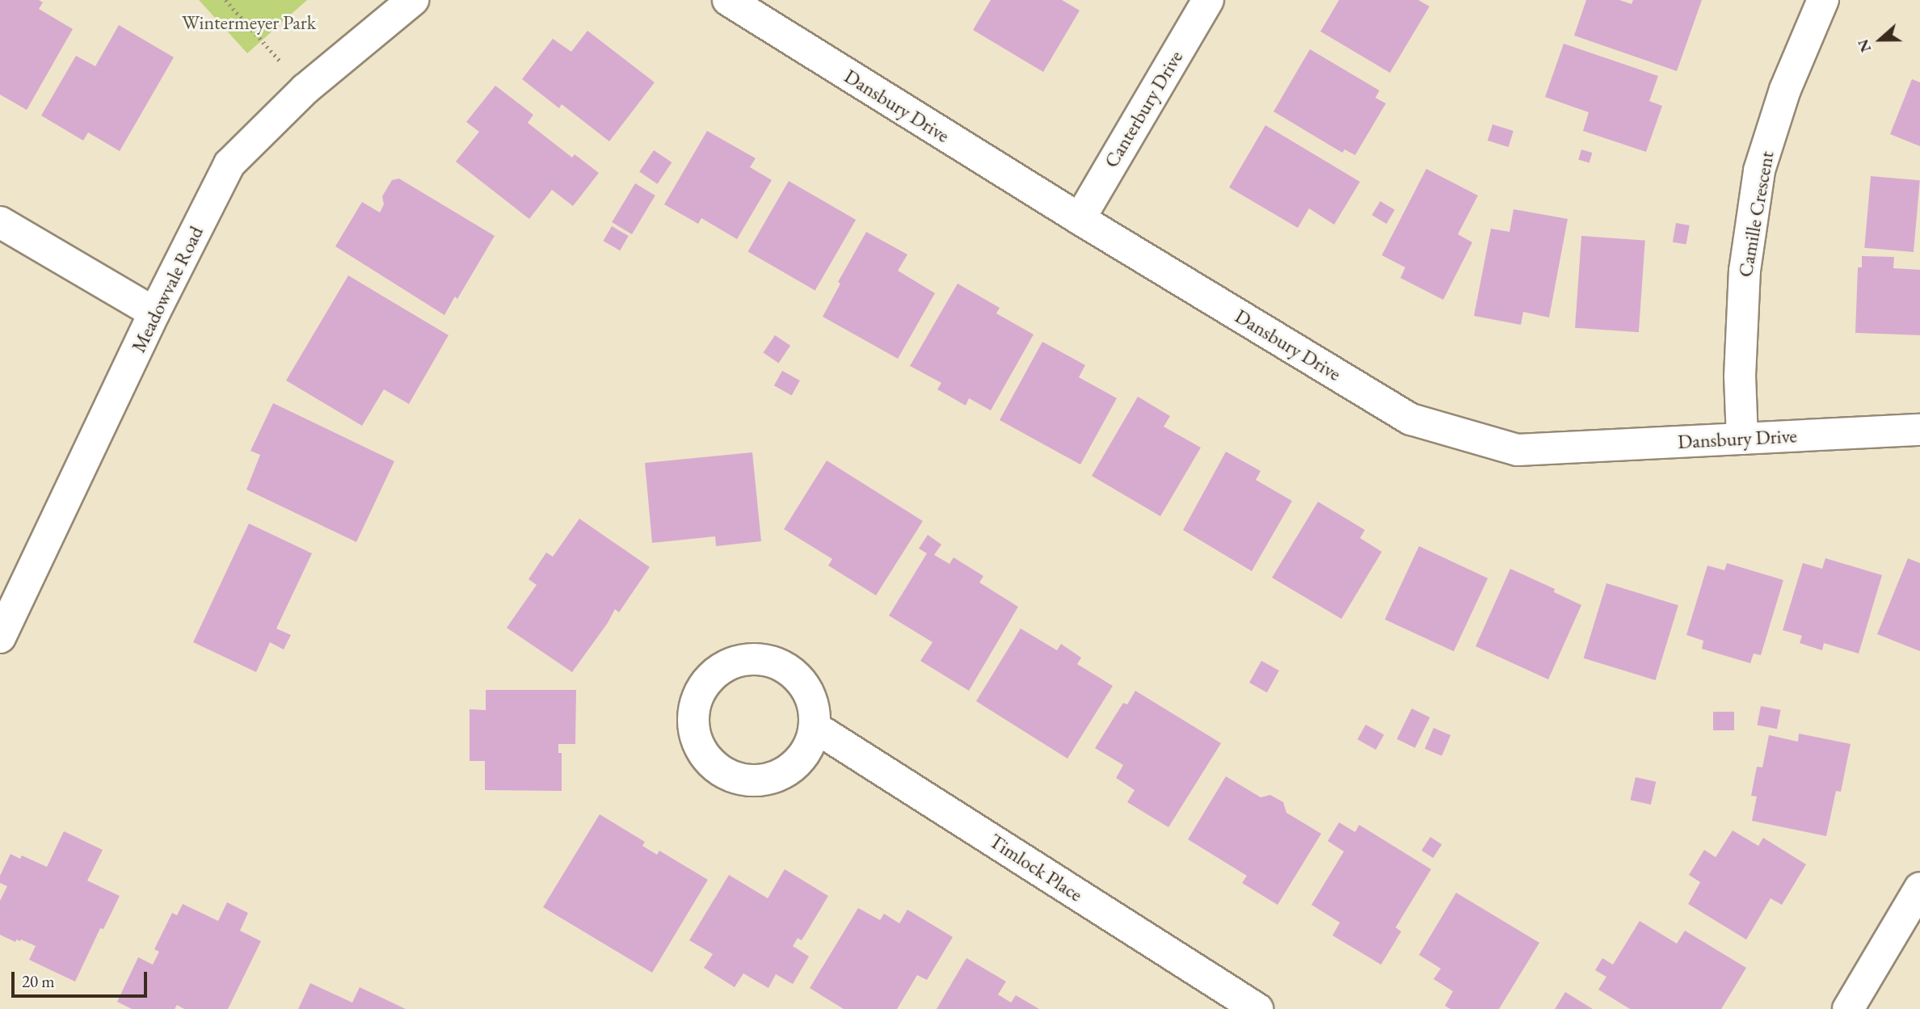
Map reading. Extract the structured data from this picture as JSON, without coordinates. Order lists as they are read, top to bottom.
{
  "streets": {
    "street": [
      "Dansbury Drive",
      "Canterbury Drive",
      "Camille Crescent",
      "Meadowvale Road",
      "Timlock Place"
    ]
  },
  "crossings": [
    ["Dansbury Drive", "Canterbury Drive"],
    ["Dansbury Drive", "Camille Crescent"]
  ],
  "parks": ["Wintermeyer Park"],
  "scale_bar": "20 m",
  "north": "left"
}
